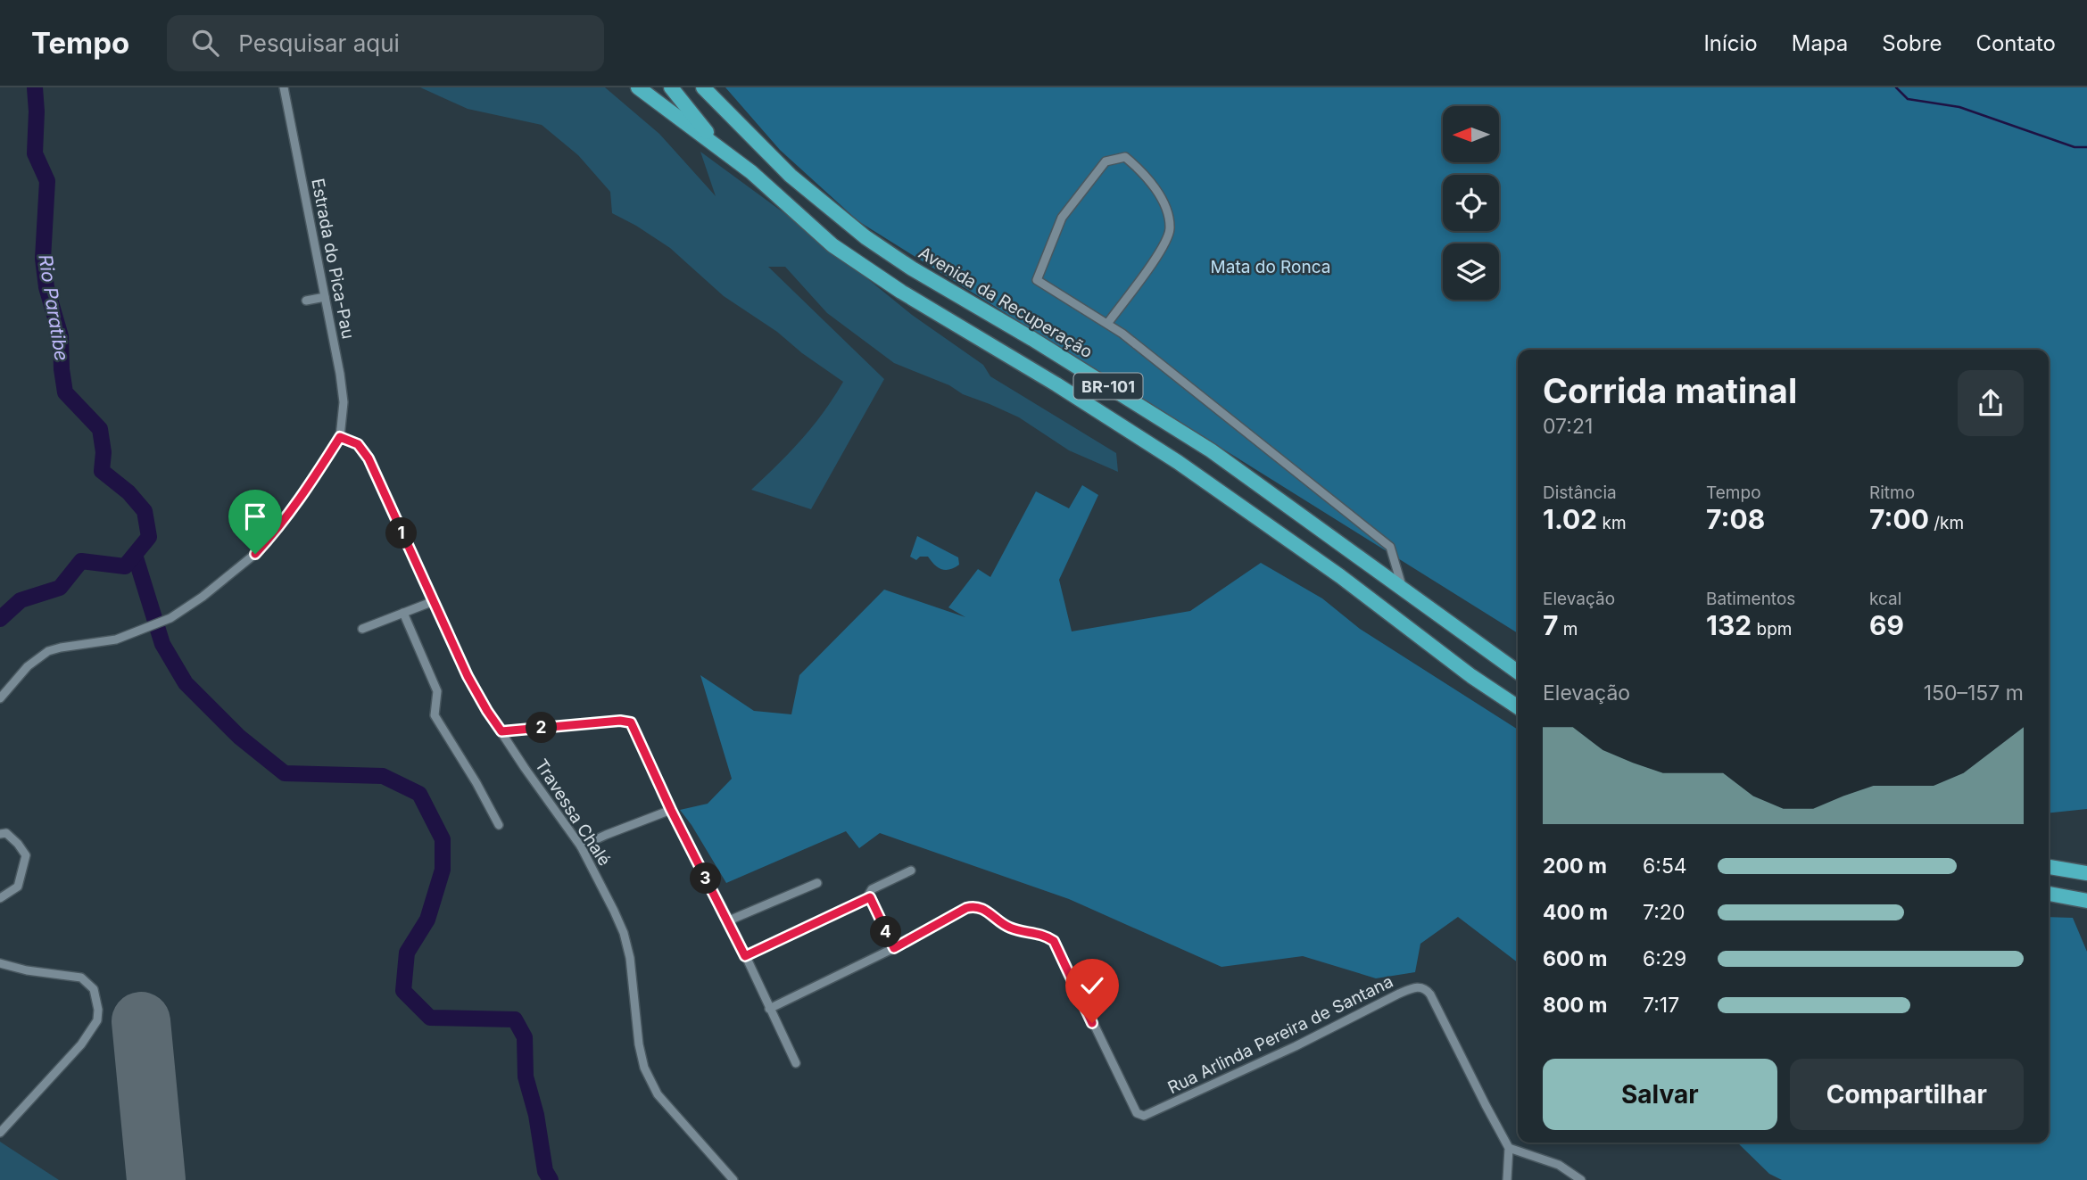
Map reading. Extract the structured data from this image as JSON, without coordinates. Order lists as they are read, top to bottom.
{
  "streets": {
    "highway": ["Avenida da Recuperação", "BR-101"],
    "street": ["Estrada do Pica-Pau", "Travessa Chalé", "Rua Arlinda Pereira de Santana"]
  },
  "crossings": [
    ["Estrada do Pica-Pau", "Travessa Chalé"]
  ],
  "water": ["Rio Paratibe"],
  "parks": ["Mata do Ronca"],
  "north": "left",
  "page": {
    "header": "Tempo",
    "search": "Pesquisar aqui",
    "nav": [
      "Início",
      "Mapa",
      "Sobre",
      "Contato"
    ],
    "heading": ["Corrida matinal", "07:21"],
    "stats": [
      ["Distância", "1.02 km"],
      ["Tempo", "7:08"],
      ["Ritmo", "7:00 /km"],
      ["Elevação", "7 m"],
      ["Batimentos", "132 bpm"],
      ["kcal", "69"]
    ],
    "pins": [
      "1",
      "2",
      "3",
      "4"
    ],
    "chart": ["Elevação", "150–157 m"],
    "list": [
      {
        "name": "200 m",
        "note": "6:54"
      },
      {
        "name": "400 m",
        "note": "7:20"
      },
      {
        "name": "600 m",
        "note": "6:29"
      },
      {
        "name": "800 m",
        "note": "7:17"
      }
    ],
    "buttons": ["Salvar", "Compartilhar"]
  }
}
